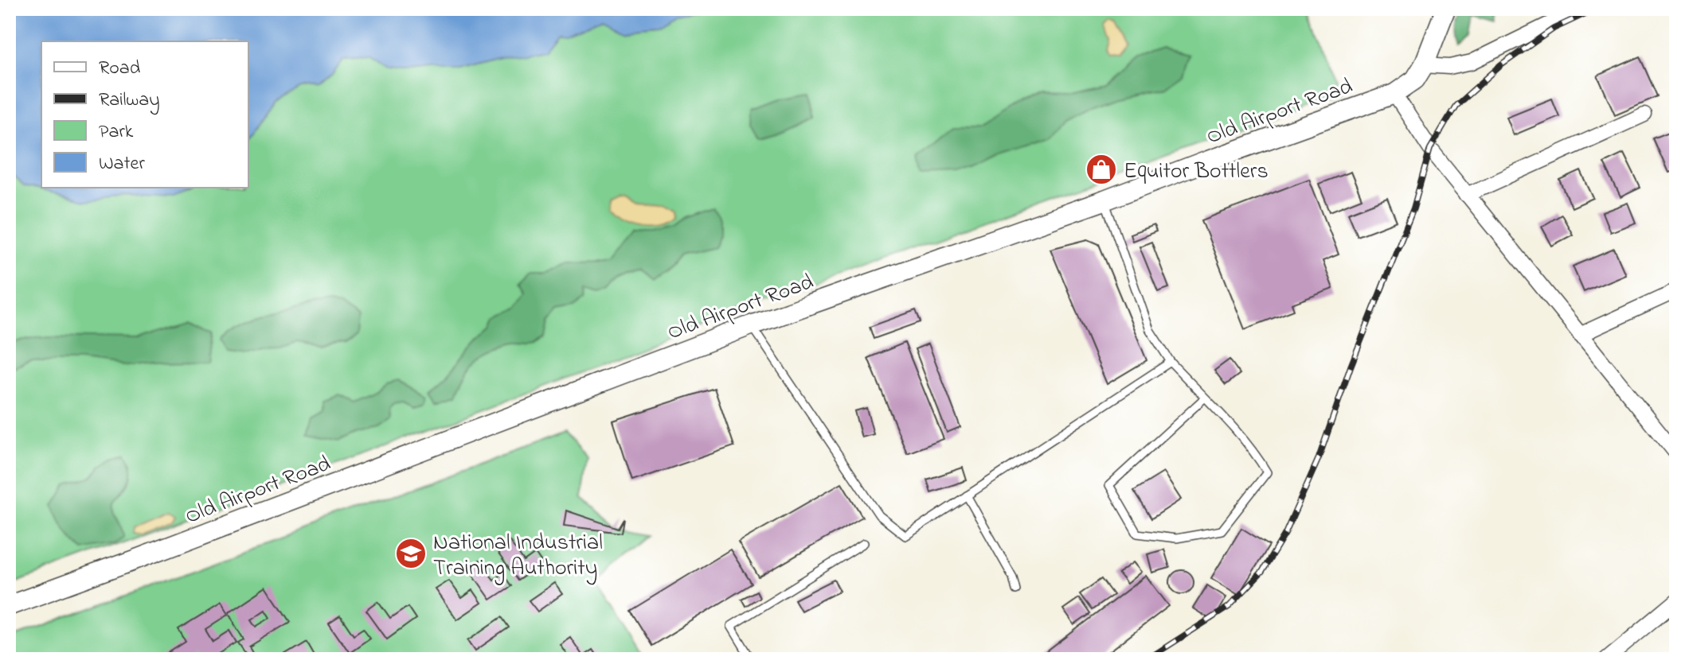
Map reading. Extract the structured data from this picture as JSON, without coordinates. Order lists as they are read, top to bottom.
{
  "streets": {
    "main road": ["Old Airport Road"]
  },
  "places": {
    "shop": ["Equitor Bottlers"],
    "school or university": ["National Industrial Training Authority"]
  },
  "legend": [
    "Road",
    "Railway",
    "Park",
    "Water"
  ]
}
